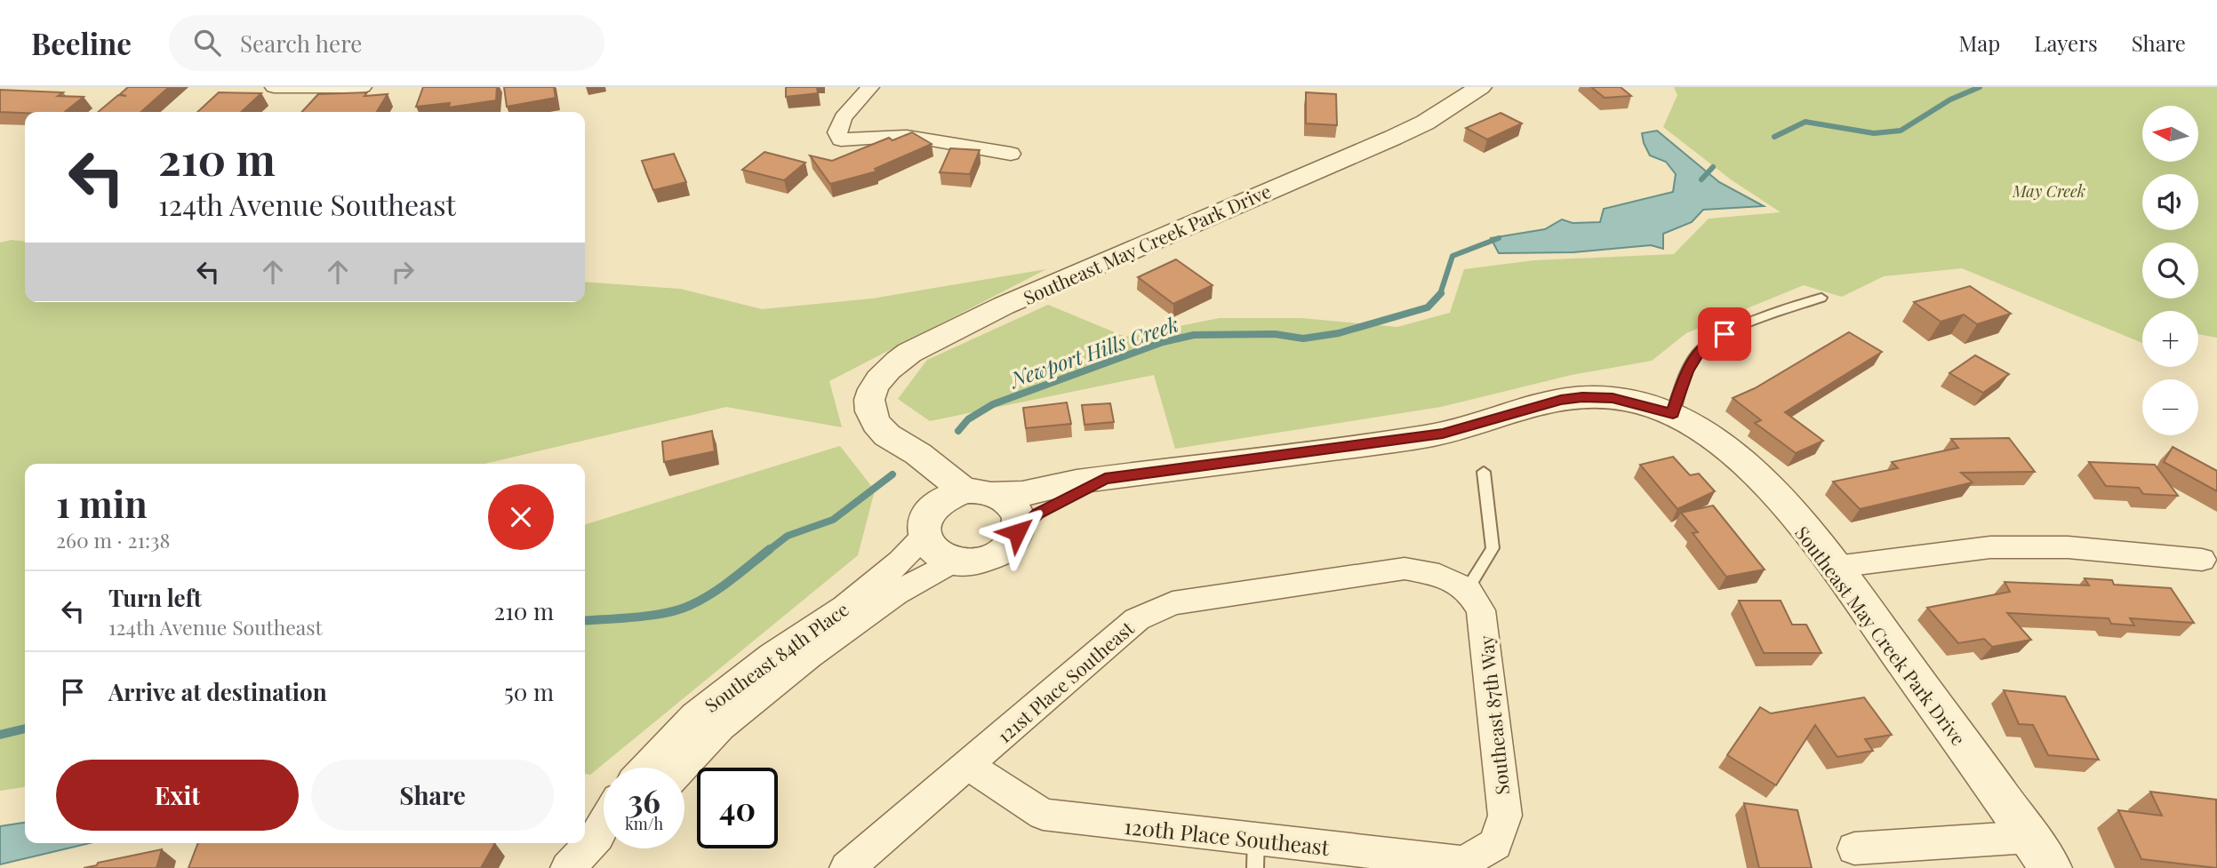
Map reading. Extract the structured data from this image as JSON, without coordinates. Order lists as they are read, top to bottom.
{
  "streets": {
    "street": [
      "Southeast May Creek Park Drive",
      "Southeast 84th Place",
      "121st Place Southeast",
      "Southeast 87th Way",
      "120th Place Southeast"
    ]
  },
  "crossings": [
    ["Southeast May Creek Park Drive", "Southeast 84th Place"],
    ["121st Place Southeast", "Southeast 87th Way"],
    ["121st Place Southeast", "120th Place Southeast"],
    ["Southeast 87th Way", "120th Place Southeast"]
  ],
  "water": ["Newport Hills Creek"],
  "parks": ["May Creek"],
  "north": "left",
  "page": {
    "header": "Beeline",
    "search": "Search here",
    "nav": ["Map", "Layers", "Share"],
    "map_buttons": ["+", "−"],
    "turn": ["210 m", "124th Avenue Southeast"],
    "heading": ["1 min", "260 m · 21:38"],
    "list": [
      {
        "name": "Turn left",
        "note": "124th Avenue Southeast",
        "value": "210 m"
      },
      {
        "name": "Arrive at destination",
        "value": "50 m"
      }
    ],
    "buttons": ["Exit", "Share"],
    "speed": "36 km/h",
    "limit": "40"
  }
}
